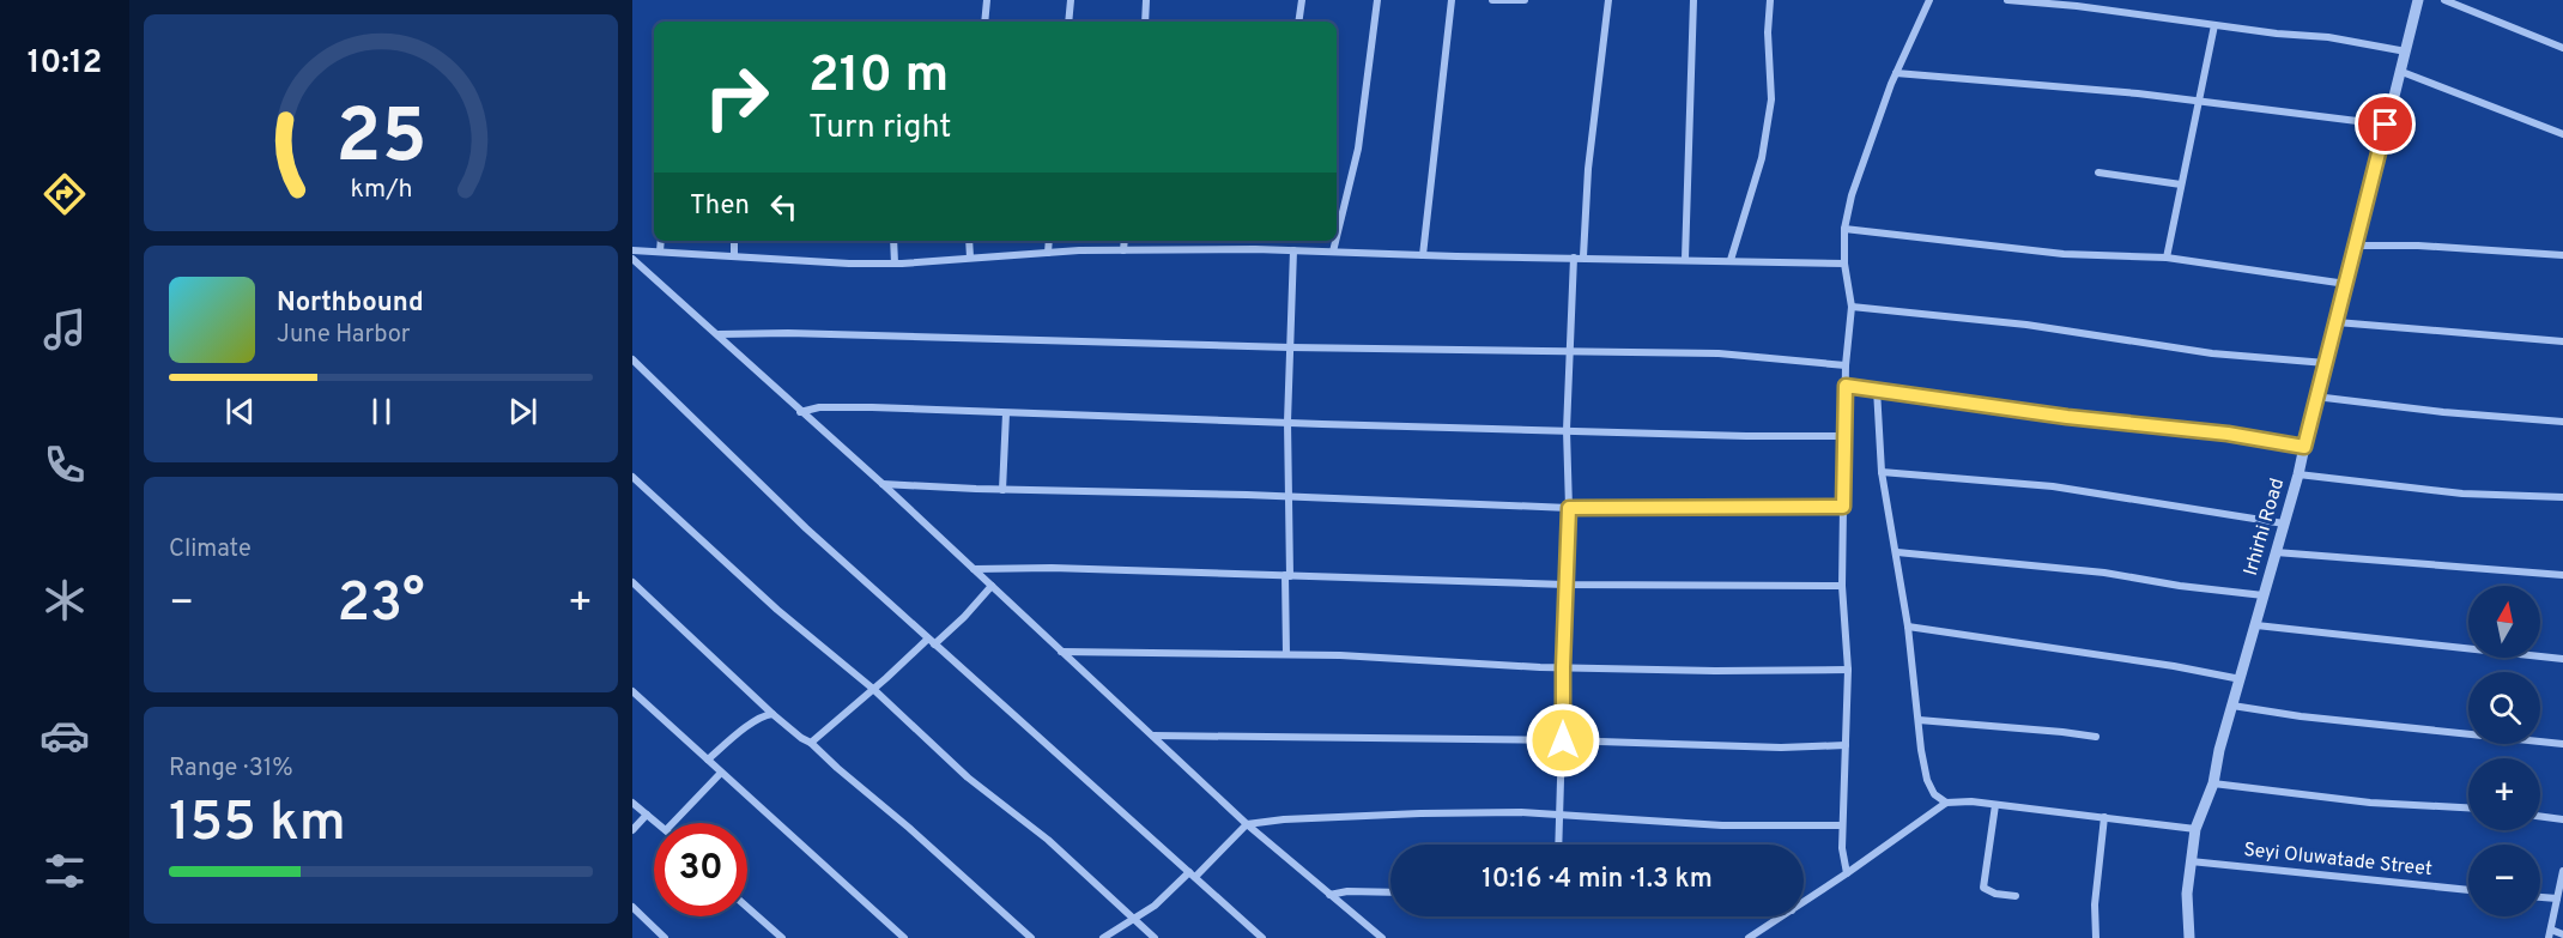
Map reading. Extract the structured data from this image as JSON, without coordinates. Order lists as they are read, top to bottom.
{
  "streets": {
    "street": ["Irhirhi Road", "Seyi Oluwatade Street"]
  },
  "crossings": [
    ["Irhirhi Road", "Seyi Oluwatade Street"]
  ],
  "north": "top",
  "page": {
    "tabs": "10:12",
    "turn": ["210 m", "Turn right"],
    "then": "Then",
    "song": ["Northbound", "June Harbor"],
    "tile": [
      "Climate",
      ["Range · 31%", "155 km"]
    ],
    "heat": ["−", "23°", "+"],
    "map_buttons": ["+", "−"],
    "limit": "30",
    "trip": "10:16 · 4 min · 1.3 km",
    "gauge": ["25", "km/h"]
  }
}
